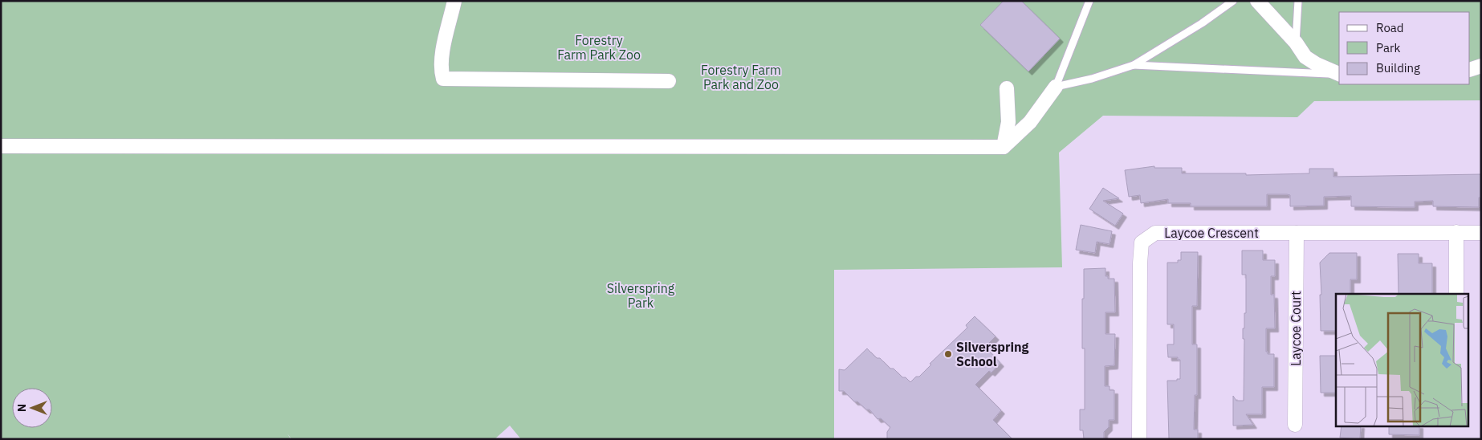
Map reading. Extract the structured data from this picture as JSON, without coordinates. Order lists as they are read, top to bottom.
{
  "streets": {
    "street": ["Laycoe Crescent", "Laycoe Court"]
  },
  "crossings": [
    ["Laycoe Crescent", "Laycoe Court"]
  ],
  "parks": ["Forestry Farm Park Zoo", "Forestry Farm Park and Zoo", "Silverspring Park"],
  "places": ["Silverspring School"],
  "legend": ["Road", "Park", "Building"],
  "north": "left"
}
